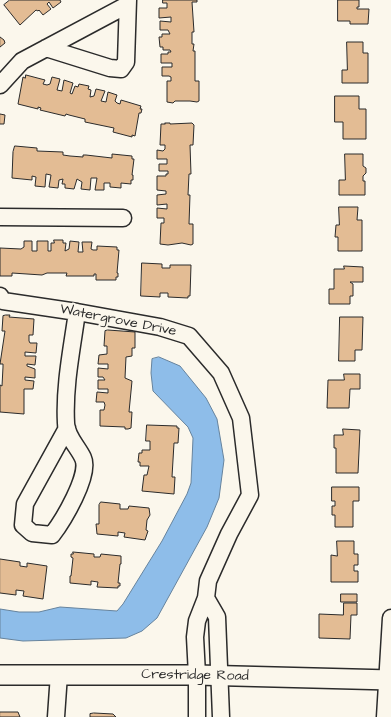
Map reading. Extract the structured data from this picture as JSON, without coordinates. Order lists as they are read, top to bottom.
{
  "streets": {
    "street": ["Watergrove Drive", "Crestridge Road"]
  },
  "crossings": [
    ["Watergrove Drive", "Crestridge Road"]
  ]
}
